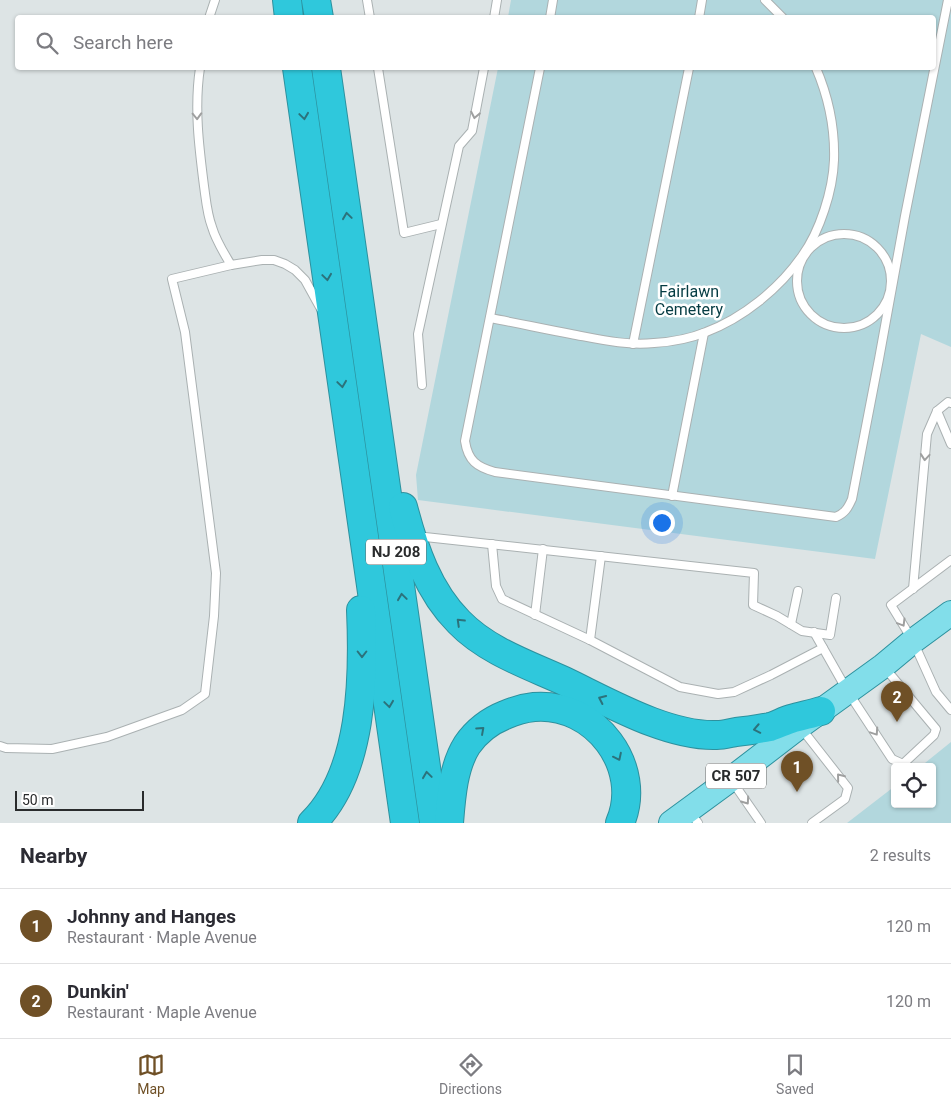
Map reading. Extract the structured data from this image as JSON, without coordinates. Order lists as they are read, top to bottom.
{
  "streets": {
    "highway": ["NJ 208"],
    "main road": ["CR 507"]
  },
  "parks": ["Fairlawn Cemetery"],
  "scale_bar": "50 m",
  "page": {
    "search": "Search here",
    "pins": ["2", "1"],
    "scale": "50 m",
    "heading": ["Nearby", "2 results"],
    "list": [
      {
        "mark": "1",
        "name": "Johnny and Hanges",
        "note": "Restaurant · Maple Avenue",
        "value": "120 m"
      },
      {
        "mark": "2",
        "name": "Dunkin'",
        "note": "Restaurant · Maple Avenue",
        "value": "120 m"
      }
    ],
    "nav": ["Map", "Directions", "Saved"]
  }
}
